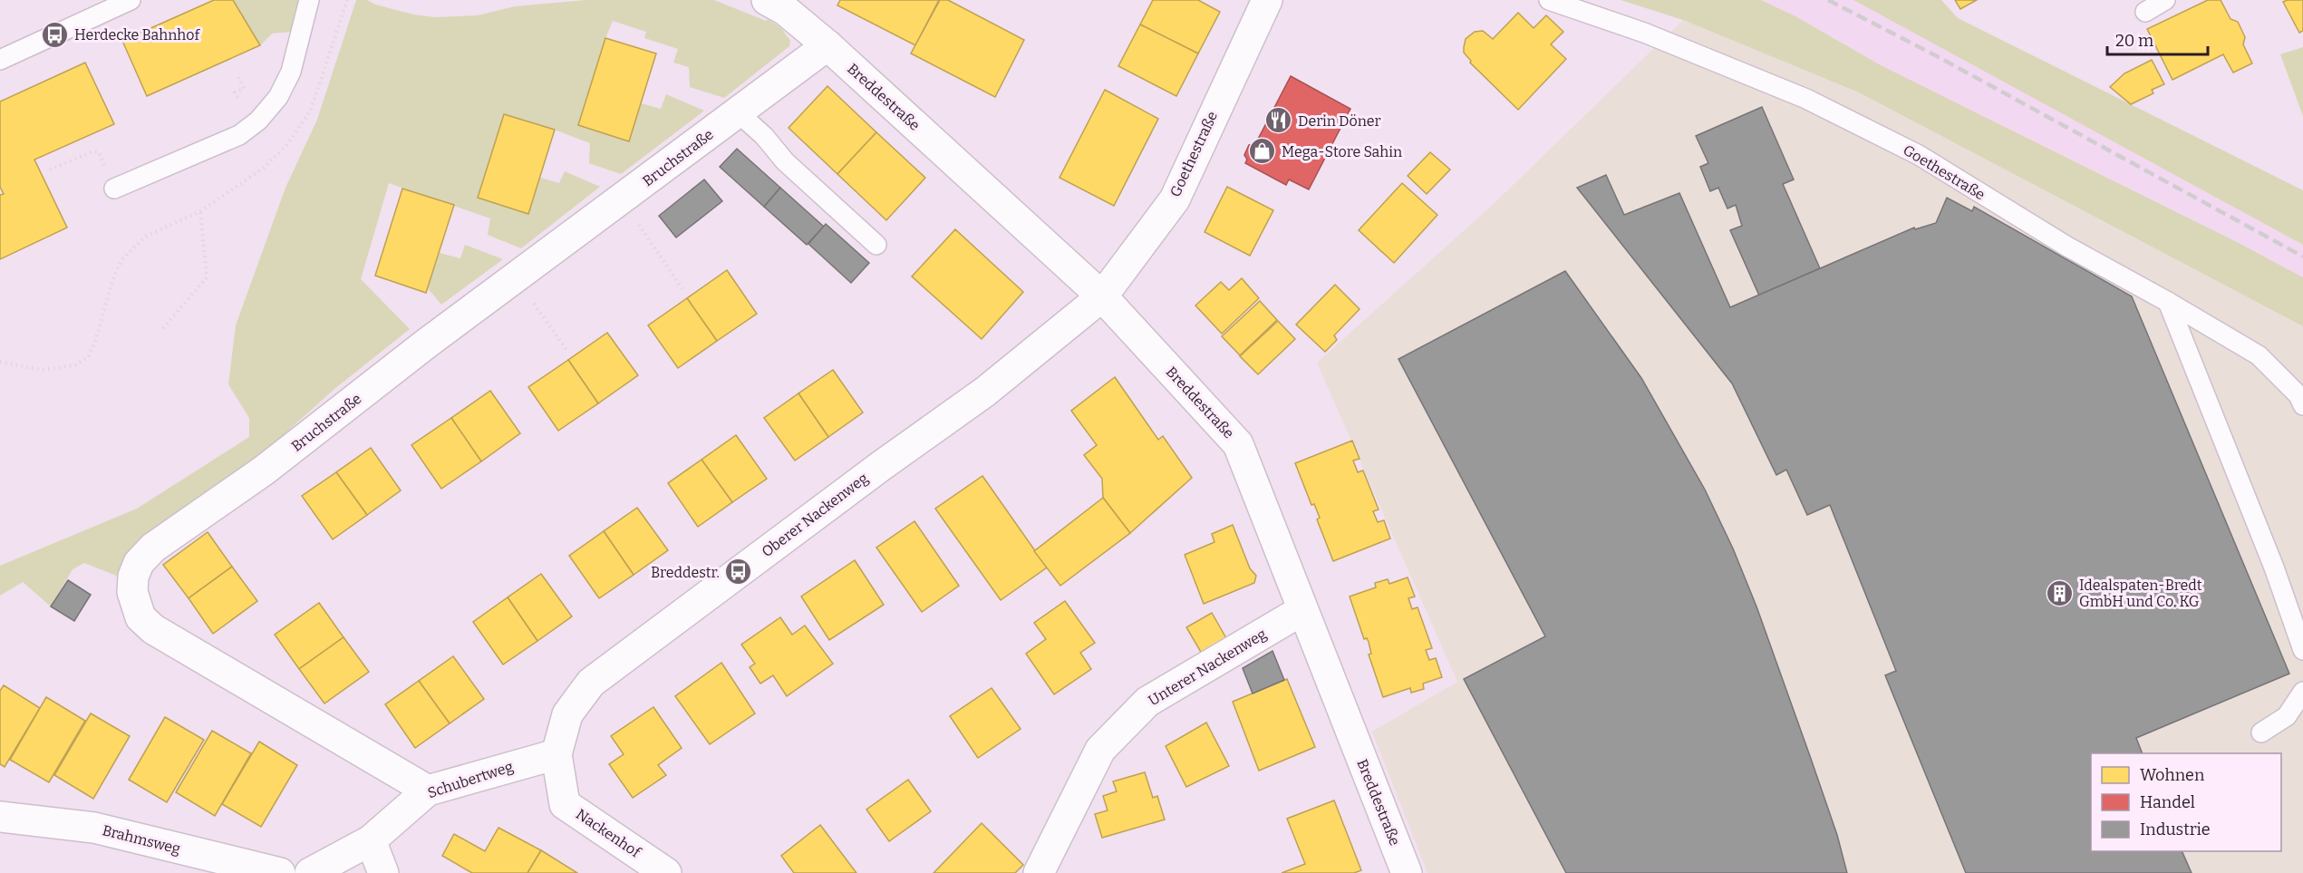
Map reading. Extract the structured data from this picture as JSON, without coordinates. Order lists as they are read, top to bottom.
{
  "streets": {
    "street": [
      "Breddestraße",
      "Goethestraße",
      "Bruchstraße",
      "Oberer Nackenweg",
      "Unterer Nackenweg",
      "Schubertweg",
      "Nackenhof",
      "Brahmsweg"
    ]
  },
  "crossings": [
    ["Breddestraße", "Goethestraße"],
    ["Breddestraße", "Bruchstraße"],
    ["Breddestraße", "Oberer Nackenweg"],
    ["Breddestraße", "Unterer Nackenweg"],
    ["Goethestraße", "Oberer Nackenweg"],
    ["Bruchstraße", "Schubertweg"],
    ["Oberer Nackenweg", "Schubertweg"],
    ["Oberer Nackenweg", "Nackenhof"],
    ["Schubertweg", "Nackenhof"]
  ],
  "places": {
    "bus stop": ["Herdecke Bahnhof", "Breddestr."],
    "restaurant": ["Derin Döner"],
    "shop": ["Mega-Store Sahin"],
    "building": ["Idealspaten-Bredt GmbH und Co. KG"]
  },
  "legend": ["Wohnen", "Handel", "Industrie"],
  "scale_bar": "20 m"
}
